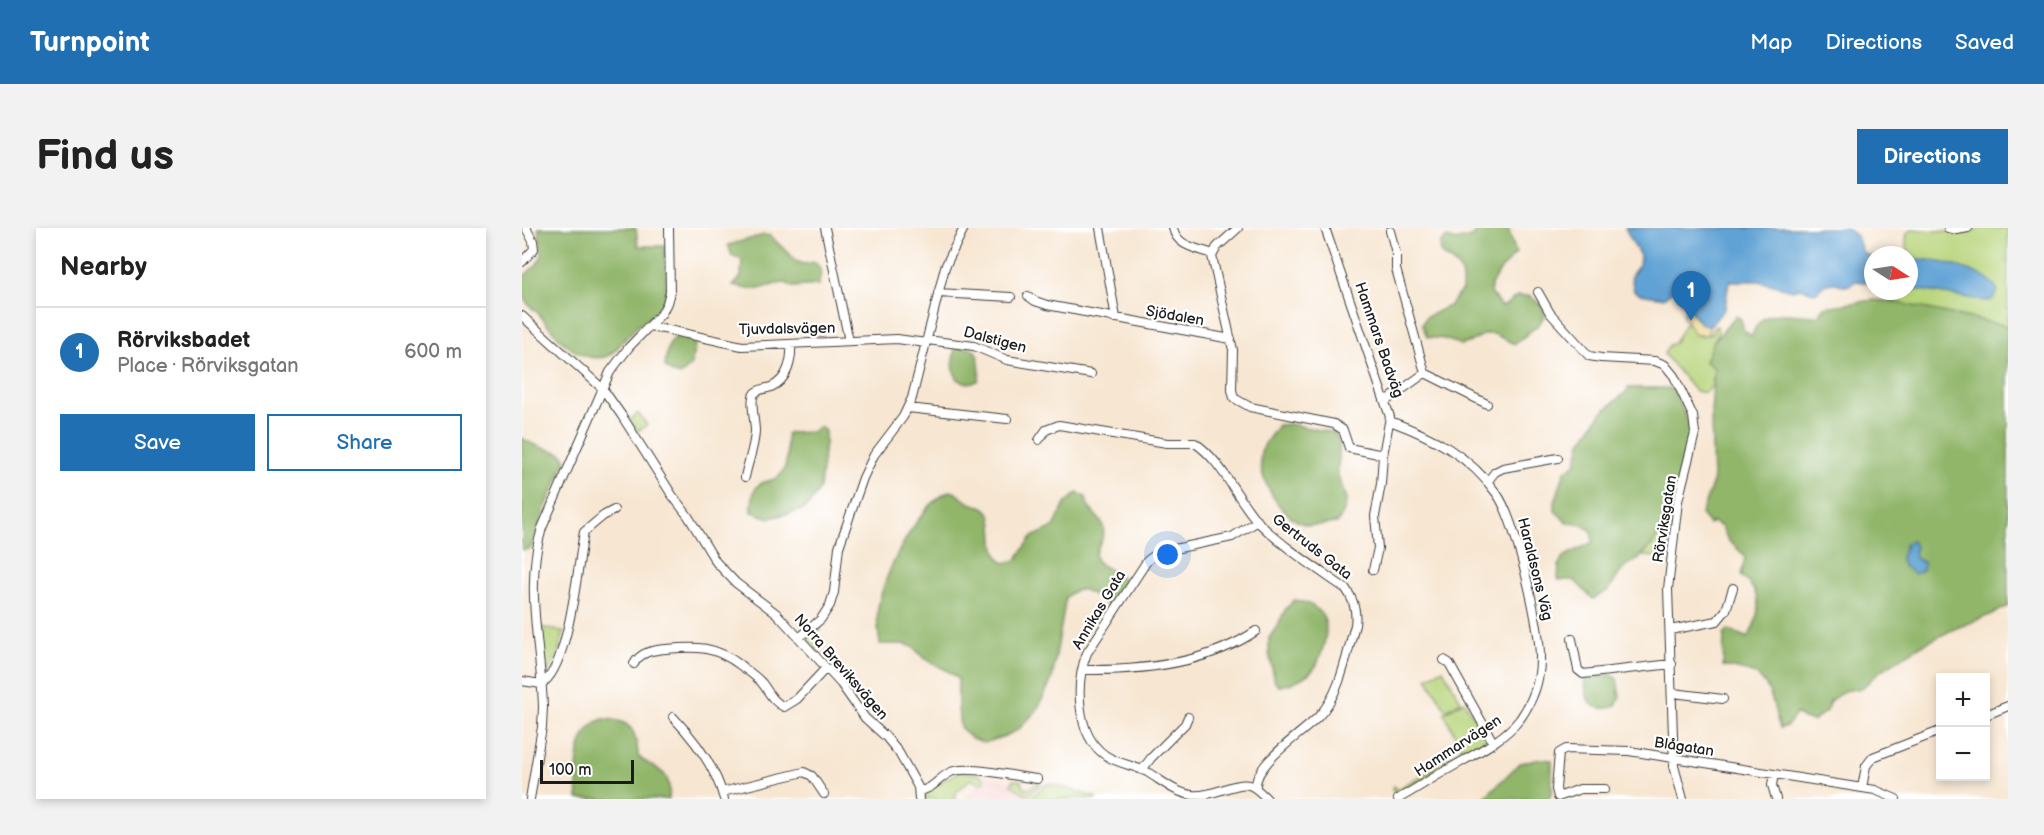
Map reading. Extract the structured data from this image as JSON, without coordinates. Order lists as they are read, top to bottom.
{
  "streets": {
    "street": [
      "Sjödalen",
      "Tjuvdalsvägen",
      "Dalstigen",
      "Hammars Badväg",
      "Rörviksgatan",
      "Gertruds Gata",
      "Haraldsons Väg",
      "Annikas Gata",
      "Norra Breviksvägen",
      "Hammarvägen",
      "Blågatan"
    ]
  },
  "crossings": [
    ["Tjuvdalsvägen", "Dalstigen"],
    ["Hammars Badväg", "Haraldsons Väg"],
    ["Rörviksgatan", "Blågatan"],
    ["Gertruds Gata", "Annikas Gata"],
    ["Haraldsons Väg", "Hammarvägen"]
  ],
  "scale_bar": "100 m",
  "north": "right",
  "page": {
    "header": "Turnpoint",
    "nav": ["Map", "Directions", "Saved"],
    "buttons": [
      "Directions",
      ["Save", "Share"]
    ],
    "title": "Find us",
    "heading": "Nearby",
    "pins": "1",
    "list": [
      {
        "mark": "1",
        "name": "Rörviksbadet",
        "note": "Place · Rörviksgatan",
        "value": "600 m"
      }
    ],
    "map_buttons": ["+", "−"],
    "scale": "100 m"
  }
}
